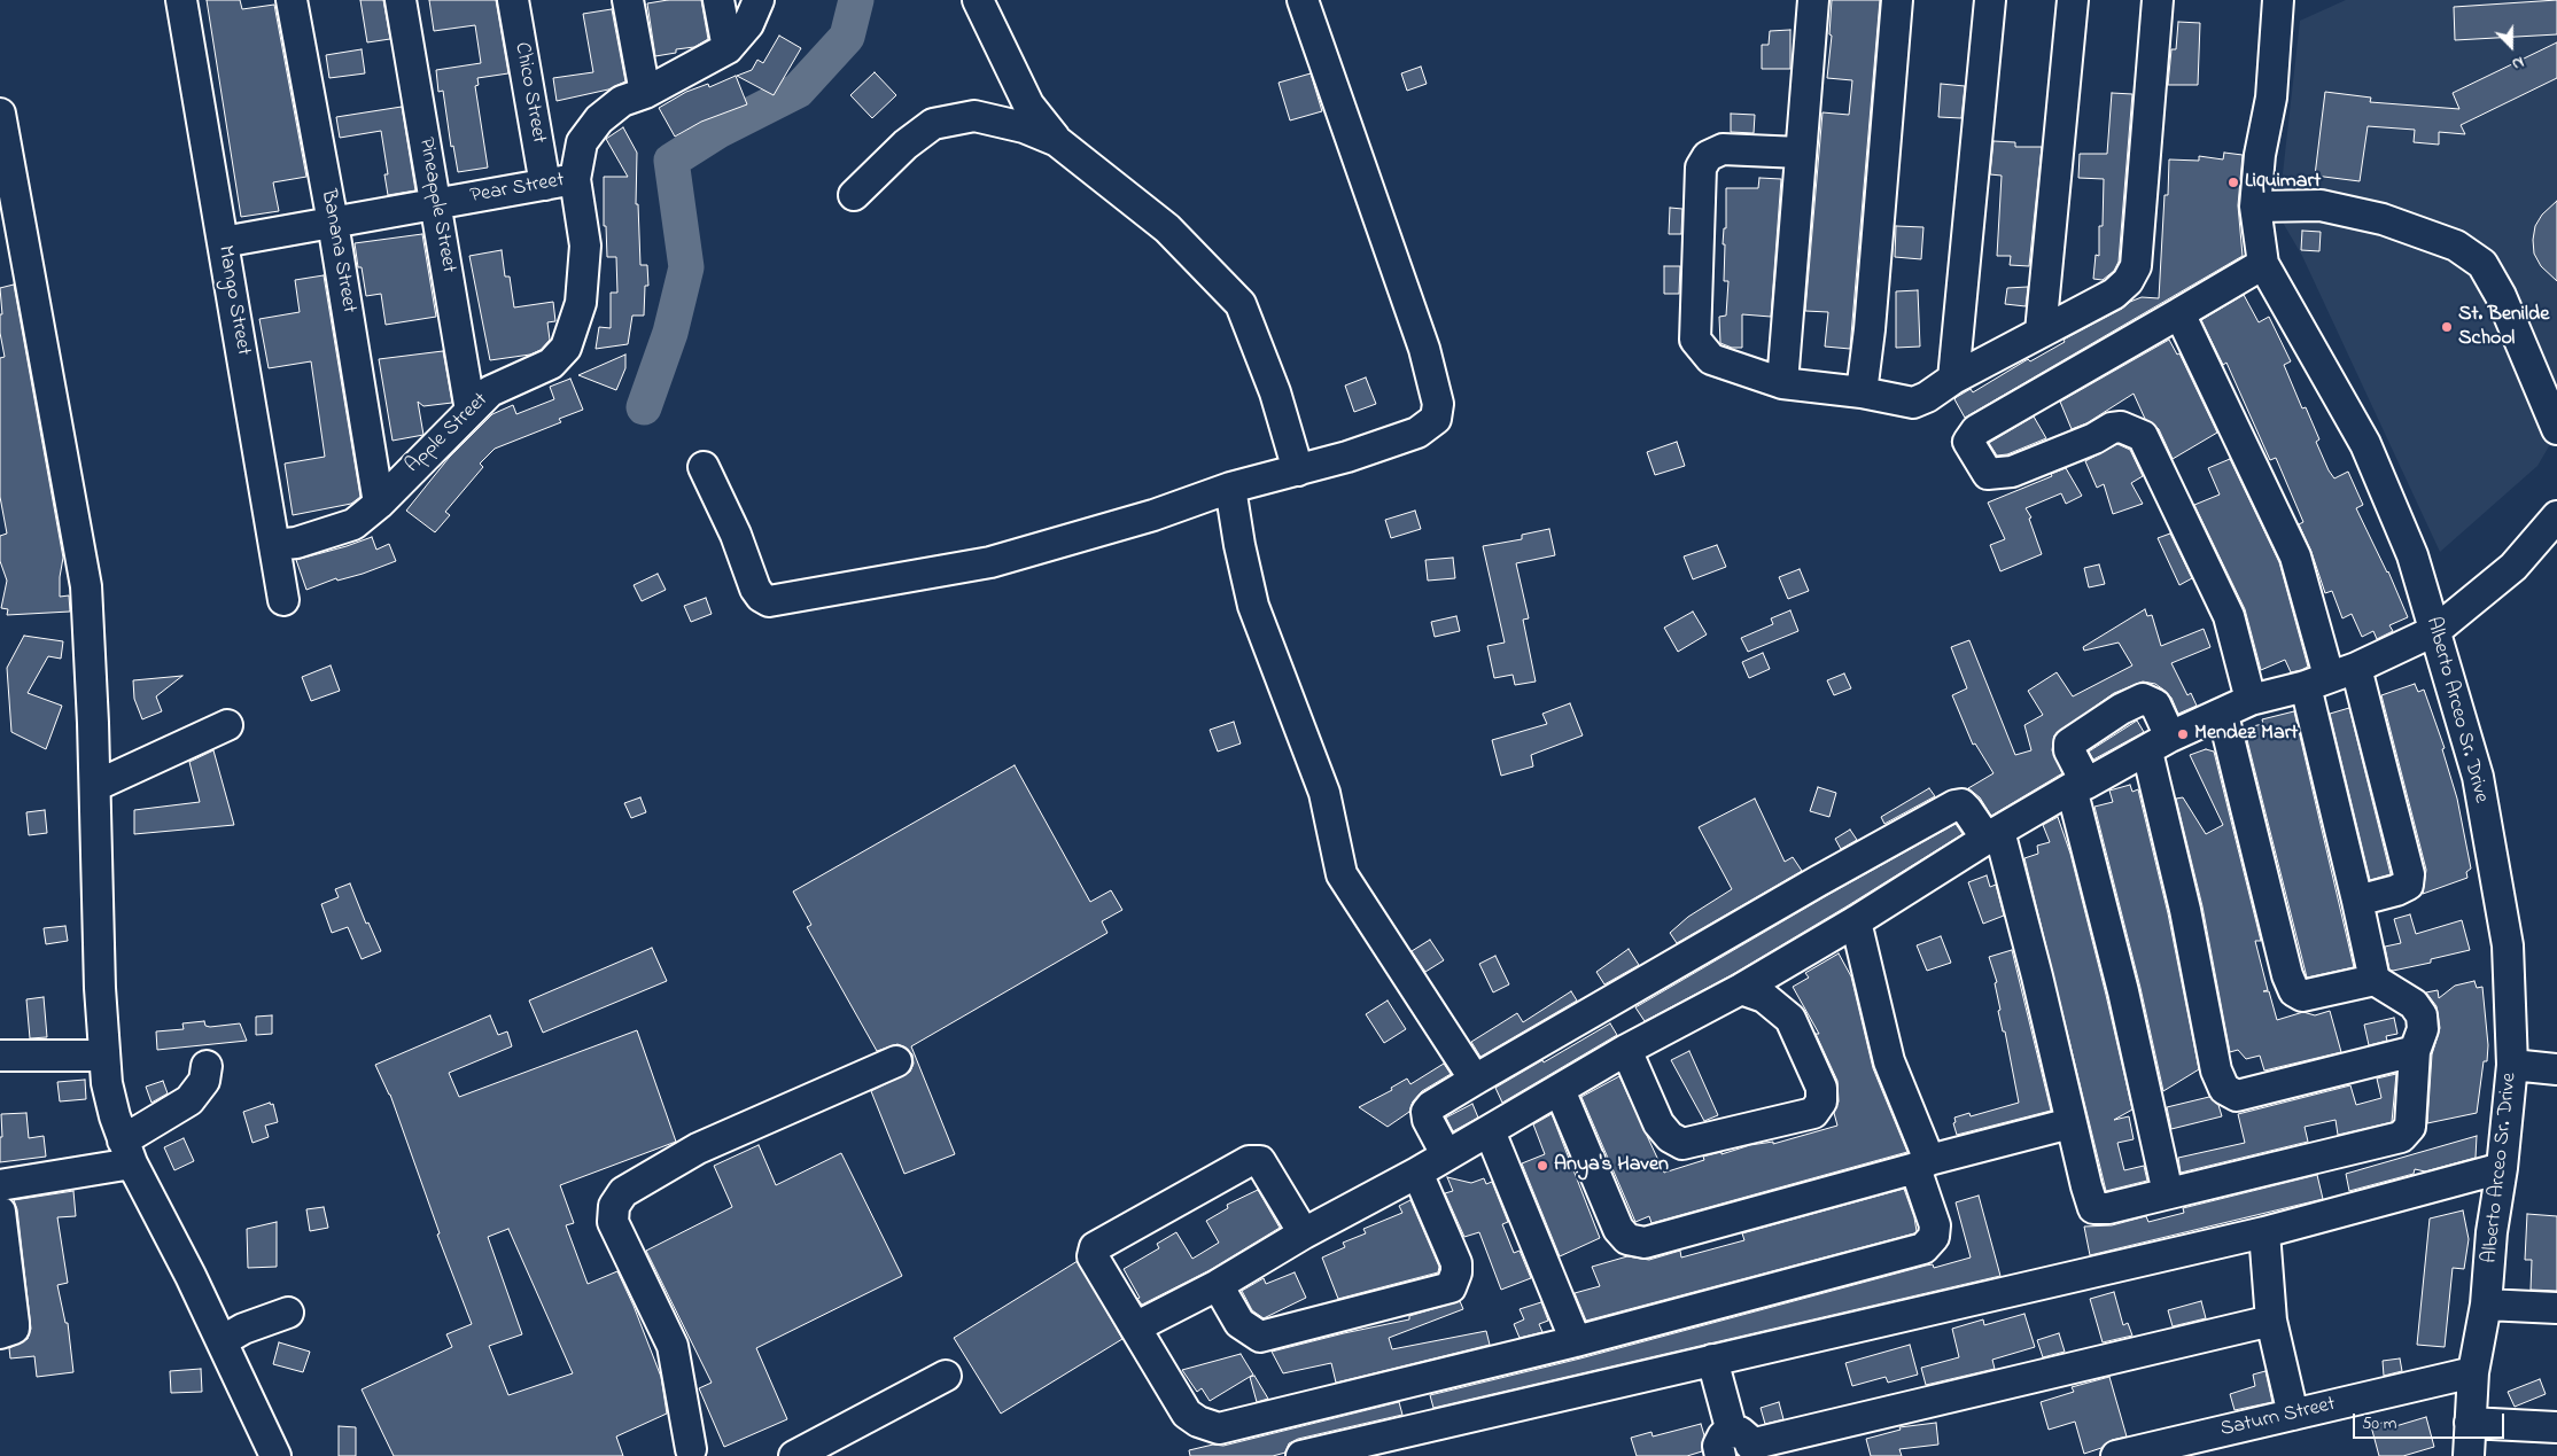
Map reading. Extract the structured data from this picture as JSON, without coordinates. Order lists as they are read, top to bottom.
{
  "streets": {
    "street": [
      "Chico Street",
      "Pear Street",
      "Pineapple Street",
      "Banana Street",
      "Mango Street",
      "Apple Street",
      "Alberto Arceo Sr. Drive",
      "Saturn Street"
    ]
  },
  "crossings": [
    ["Chico Street", "Pear Street"],
    ["Pear Street", "Pineapple Street"],
    ["Pear Street", "Banana Street"],
    ["Pear Street", "Mango Street"],
    ["Pear Street", "Apple Street"],
    ["Pineapple Street", "Apple Street"],
    ["Banana Street", "Apple Street"],
    ["Mango Street", "Apple Street"],
    ["Alberto Arceo Sr. Drive", "Saturn Street"]
  ],
  "places": [
    "Liquimart",
    "St. Benilde School",
    "Mendez Mart",
    "Anya's Haven"
  ],
  "scale_bar": "50 m",
  "north": "bottom"
}
